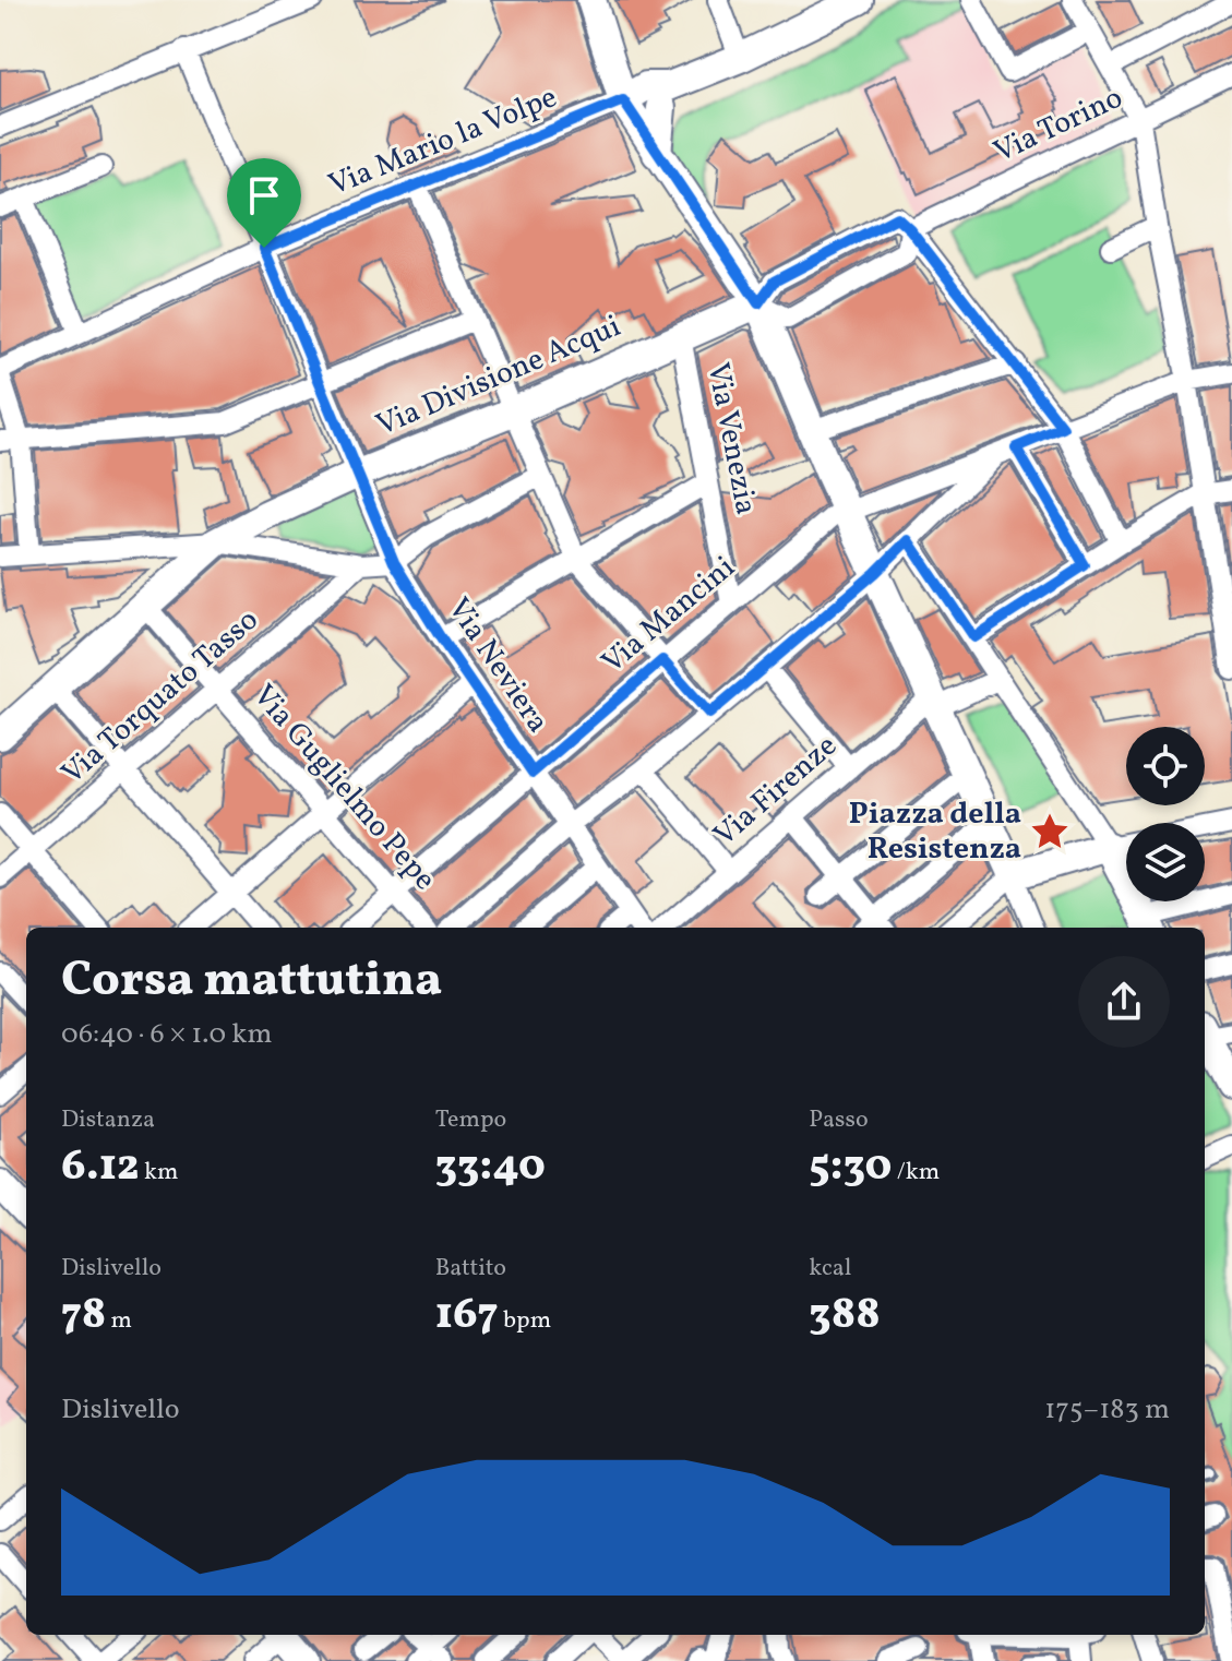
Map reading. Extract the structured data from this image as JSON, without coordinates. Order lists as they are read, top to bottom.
{
  "streets": {
    "street": [
      "Via Torino",
      "Via Mario la Volpe",
      "Via Divisione Acqui",
      "Via Venezia",
      "Via Mancini",
      "Via Neviera",
      "Via Torquato Tasso",
      "Via Guglielmo Pepe",
      "Via Firenze"
    ]
  },
  "crossings": [
    ["Via Mario la Volpe", "Via Neviera"],
    ["Via Divisione Acqui", "Via Venezia"],
    ["Via Divisione Acqui", "Via Neviera"],
    ["Via Divisione Acqui", "Via Guglielmo Pepe"],
    ["Via Venezia", "Via Mancini"],
    ["Via Mancini", "Via Neviera"],
    ["Via Mancini", "Via Guglielmo Pepe"],
    ["Via Torquato Tasso", "Via Guglielmo Pepe"]
  ],
  "places": {
    "place": ["Piazza della Resistenza"]
  },
  "page": {
    "heading": ["Corsa mattutina", "06:40 · 6 × 1.0 km"],
    "stats": [
      ["Distanza", "6.12 km"],
      ["Tempo", "33:40"],
      ["Passo", "5:30 /km"],
      ["Dislivello", "78 m"],
      ["Battito", "167 bpm"],
      ["kcal", "388"]
    ],
    "chart": ["Dislivello", "175–183 m"]
  }
}
